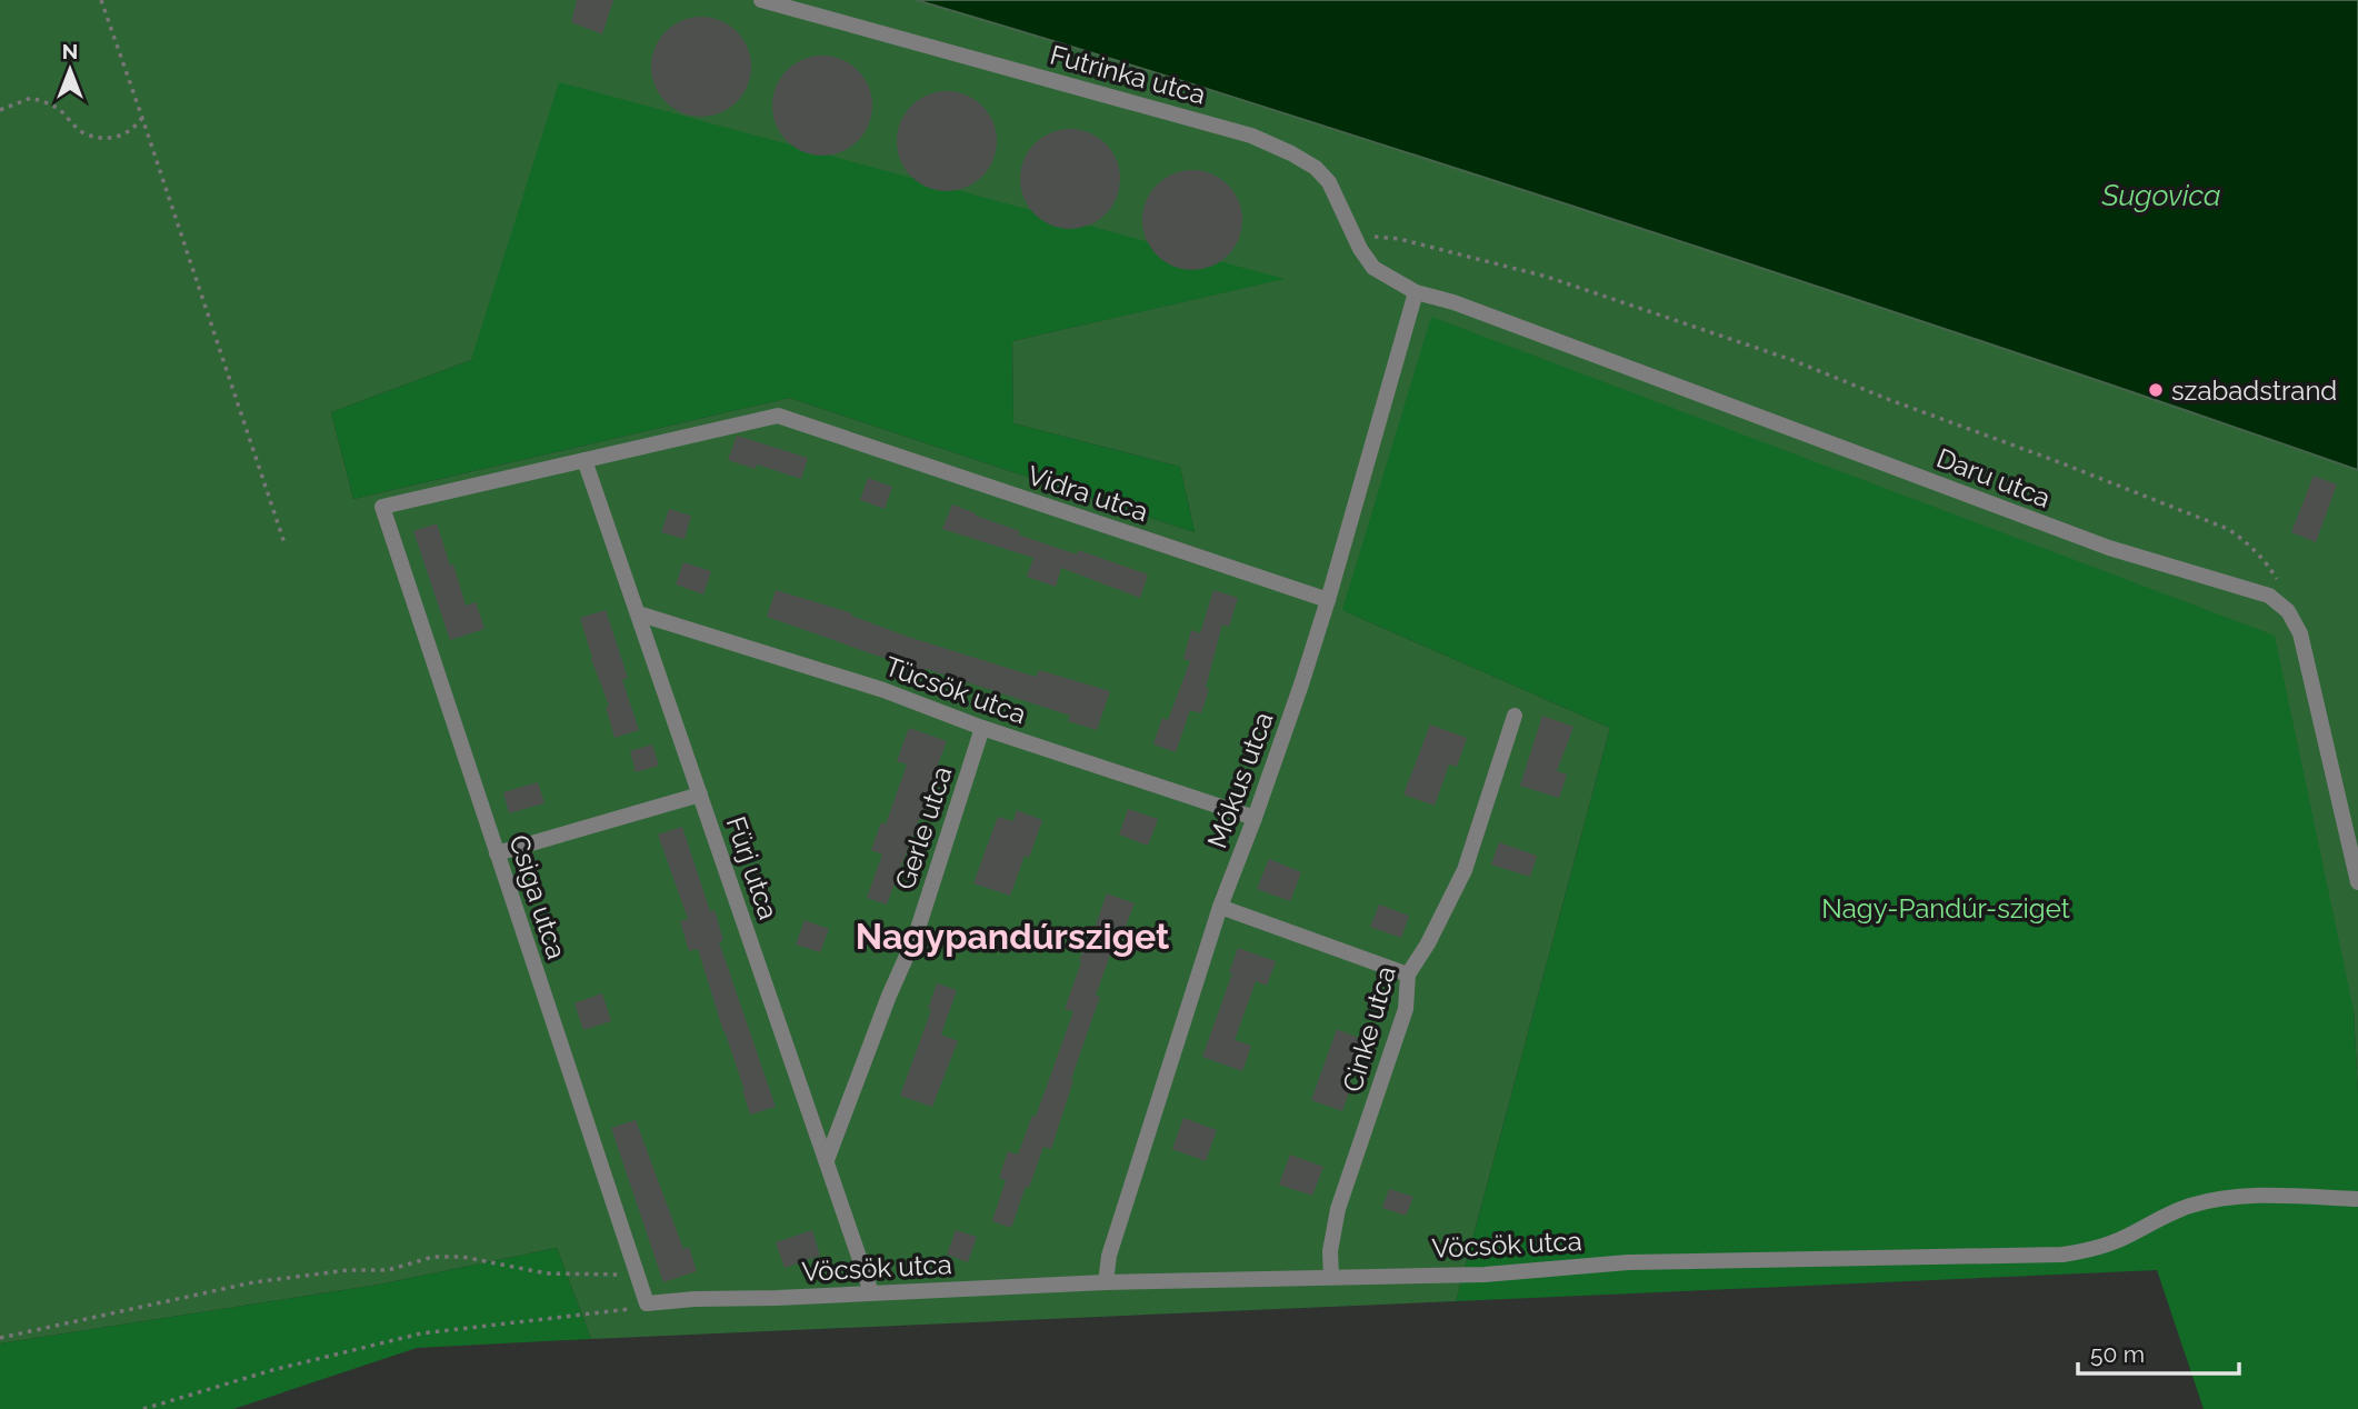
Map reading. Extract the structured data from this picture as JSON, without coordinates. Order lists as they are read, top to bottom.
{
  "streets": {
    "street": [
      "Futrinka utca",
      "Daru utca",
      "Vidra utca",
      "Tücsök utca",
      "Mókus utca",
      "Gerle utca",
      "Fürj utca",
      "Csiga utca",
      "Cinke utca",
      "Vöcsök utca"
    ]
  },
  "crossings": [
    ["Futrinka utca", "Daru utca"],
    ["Futrinka utca", "Mókus utca"],
    ["Daru utca", "Mókus utca"],
    ["Vidra utca", "Mókus utca"],
    ["Vidra utca", "Fürj utca"],
    ["Vidra utca", "Csiga utca"],
    ["Tücsök utca", "Mókus utca"],
    ["Tücsök utca", "Gerle utca"],
    ["Tücsök utca", "Fürj utca"],
    ["Mókus utca", "Vöcsök utca"],
    ["Gerle utca", "Fürj utca"],
    ["Fürj utca", "Vöcsök utca"],
    ["Csiga utca", "Vöcsök utca"],
    ["Cinke utca", "Vöcsök utca"]
  ],
  "districts": ["Nagypandúrsziget"],
  "water": ["Sugovica"],
  "parks": ["Nagy-Pandúr-sziget"],
  "places": ["szabadstrand"],
  "scale_bar": "50 m",
  "north": "top"
}
